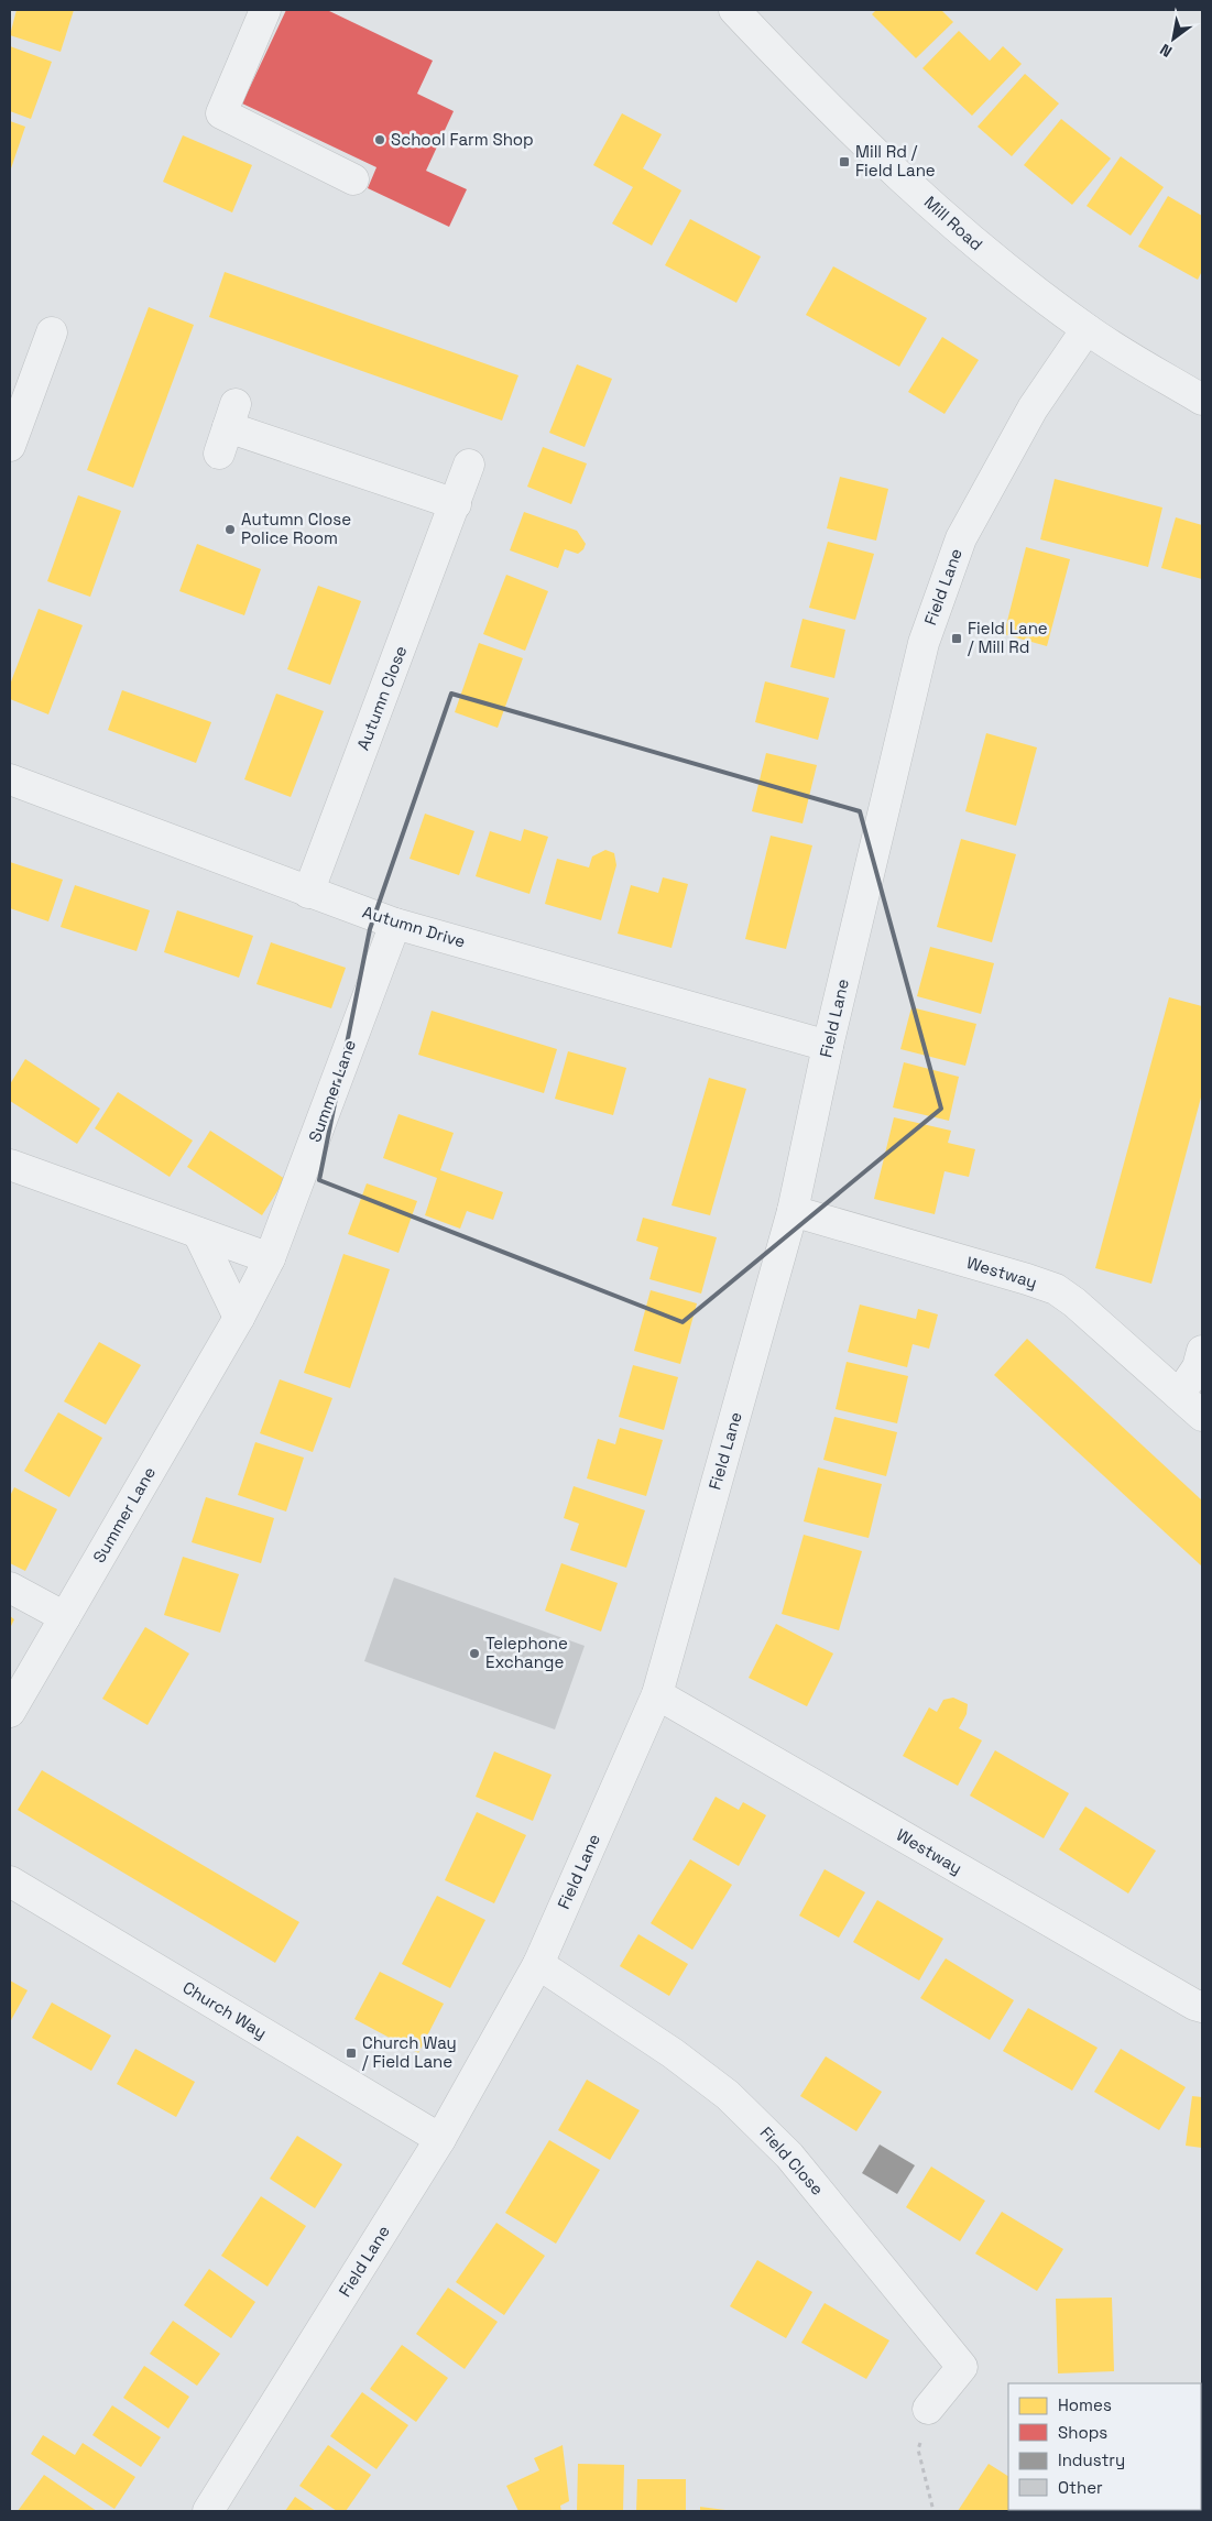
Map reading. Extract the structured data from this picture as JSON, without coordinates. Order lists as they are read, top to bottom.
{
  "streets": {
    "street": [
      "Mill Road",
      "Field Lane",
      "Autumn Close",
      "Autumn Drive",
      "Summer Lane",
      "Westway",
      "Church Way",
      "Field Close"
    ]
  },
  "crossings": [
    ["Mill Road", "Field Lane"],
    ["Field Lane", "Autumn Drive"],
    ["Field Lane", "Westway"],
    ["Field Lane", "Church Way"],
    ["Field Lane", "Field Close"],
    ["Autumn Close", "Autumn Drive"],
    ["Autumn Drive", "Summer Lane"]
  ],
  "places": {
    "other": ["School Farm Shop", "Autumn Close Police Room", "Telephone Exchange"],
    "transit": ["Mill Rd / Field Lane", "Field Lane / Mill Rd", "Church Way / Field Lane"]
  },
  "legend": [
    "Homes",
    "Shops",
    "Industry",
    "Other"
  ],
  "north": "bottom left"
}
